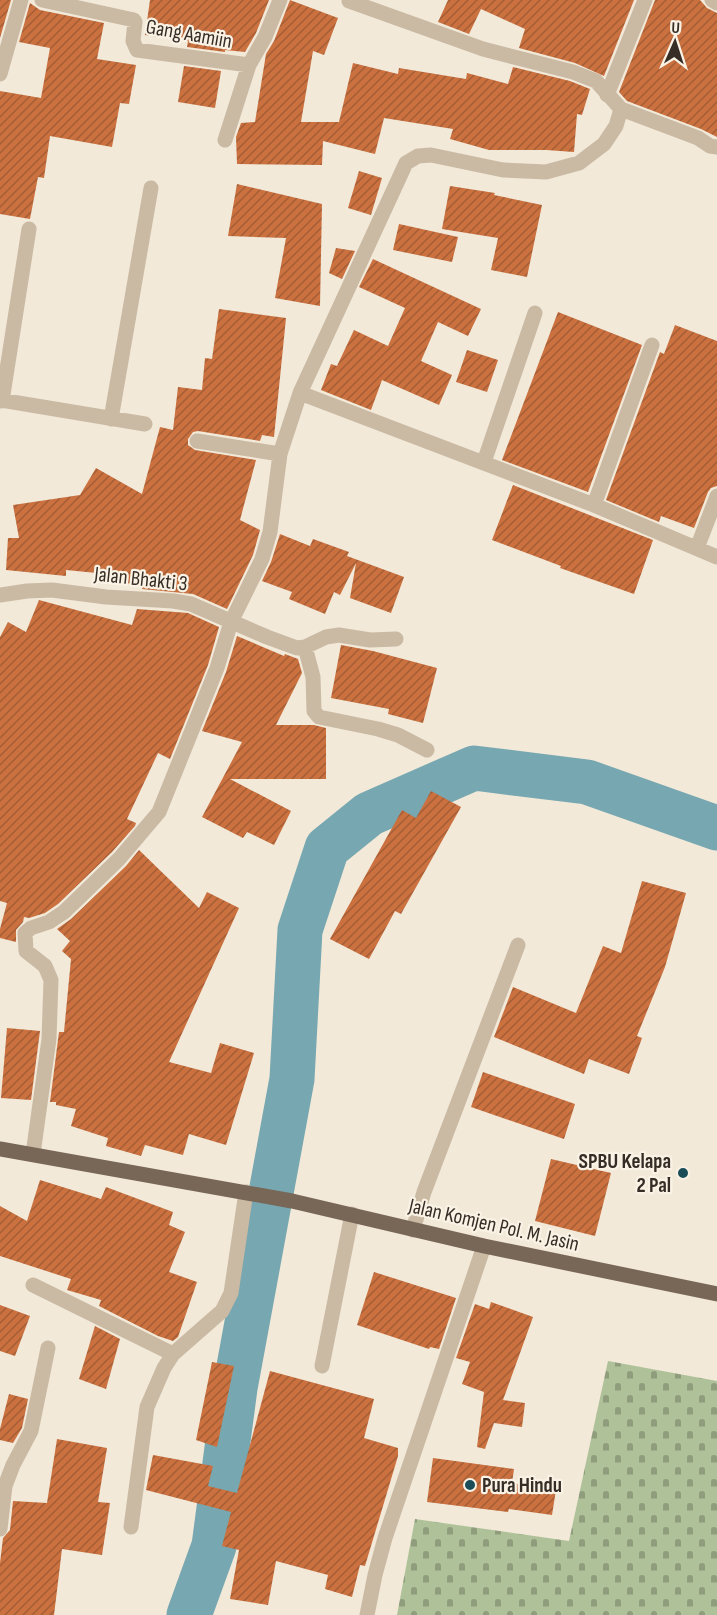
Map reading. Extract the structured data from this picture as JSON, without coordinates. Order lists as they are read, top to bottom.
{
  "streets": {
    "main road": ["Jalan Komjen Pol. M. Jasin"],
    "street": ["Gang Aamiin", "Jalan Bhakti 3"]
  },
  "places": ["SPBU Kelapa 2 Pal", "Pura Hindu"],
  "north": "top"
}
